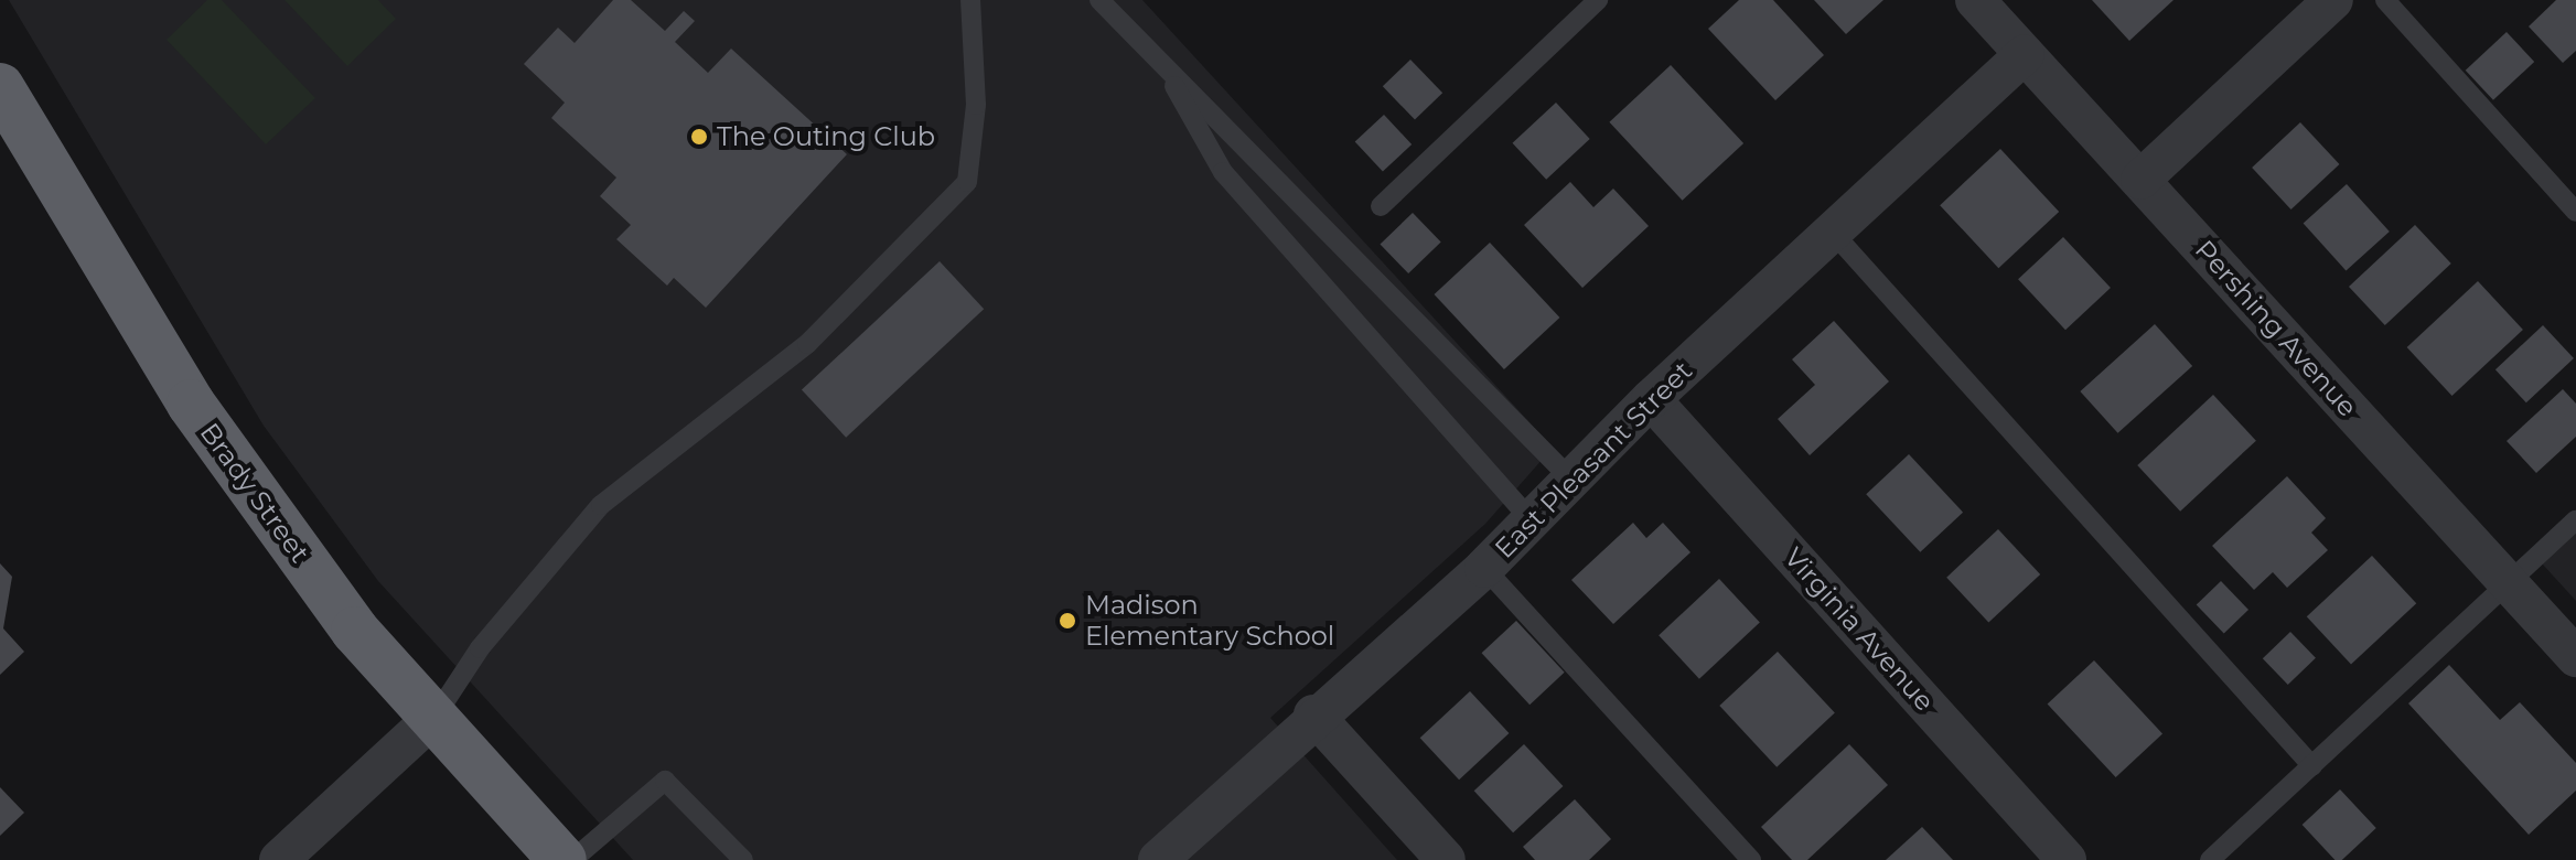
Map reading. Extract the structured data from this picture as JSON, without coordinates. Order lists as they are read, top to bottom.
{
  "streets": {
    "highway": ["Brady Street"],
    "street": ["Pershing Avenue", "East Pleasant Street", "Virginia Avenue"]
  },
  "crossings": [
    ["Pershing Avenue", "East Pleasant Street"],
    ["East Pleasant Street", "Virginia Avenue"]
  ],
  "places": ["The Outing Club", "Madison Elementary School"]
}
